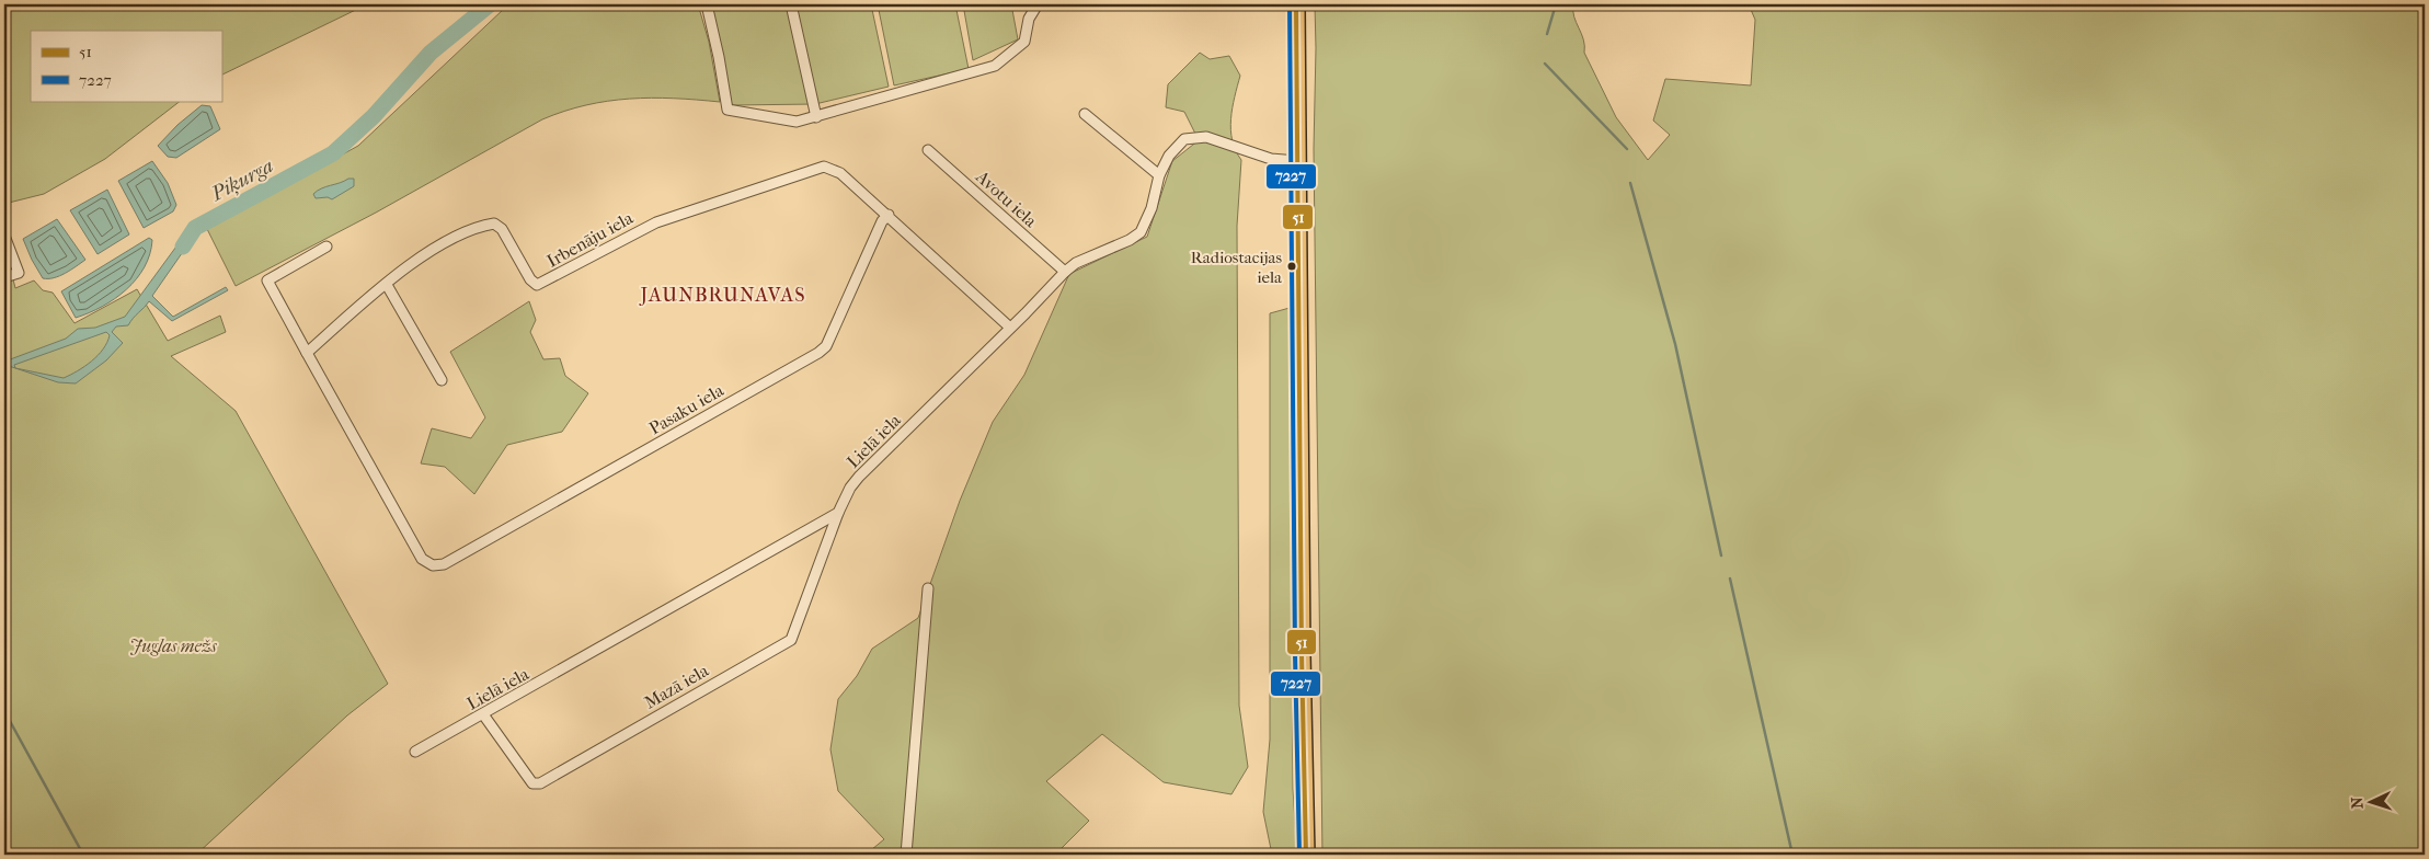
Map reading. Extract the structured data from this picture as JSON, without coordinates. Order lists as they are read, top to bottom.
{
  "streets": {
    "street": [
      "Avotu iela",
      "Irbenāju iela",
      "Pasaku iela",
      "Lielā iela",
      "Mazā iela"
    ]
  },
  "crossings": [
    ["Avotu iela", "Lielā iela"],
    ["Irbenāju iela", "Pasaku iela"],
    ["Irbenāju iela", "Lielā iela"],
    ["Lielā iela", "Mazā iela"]
  ],
  "districts": ["JAUNBRUNAVAS"],
  "water": ["Piķurga"],
  "parks": ["Juglas mežs"],
  "places": ["Radiostacijas iela"],
  "lines": ["transit line 51", "transit line 7227"],
  "legend": ["51", "7227"],
  "north": "left"
}
